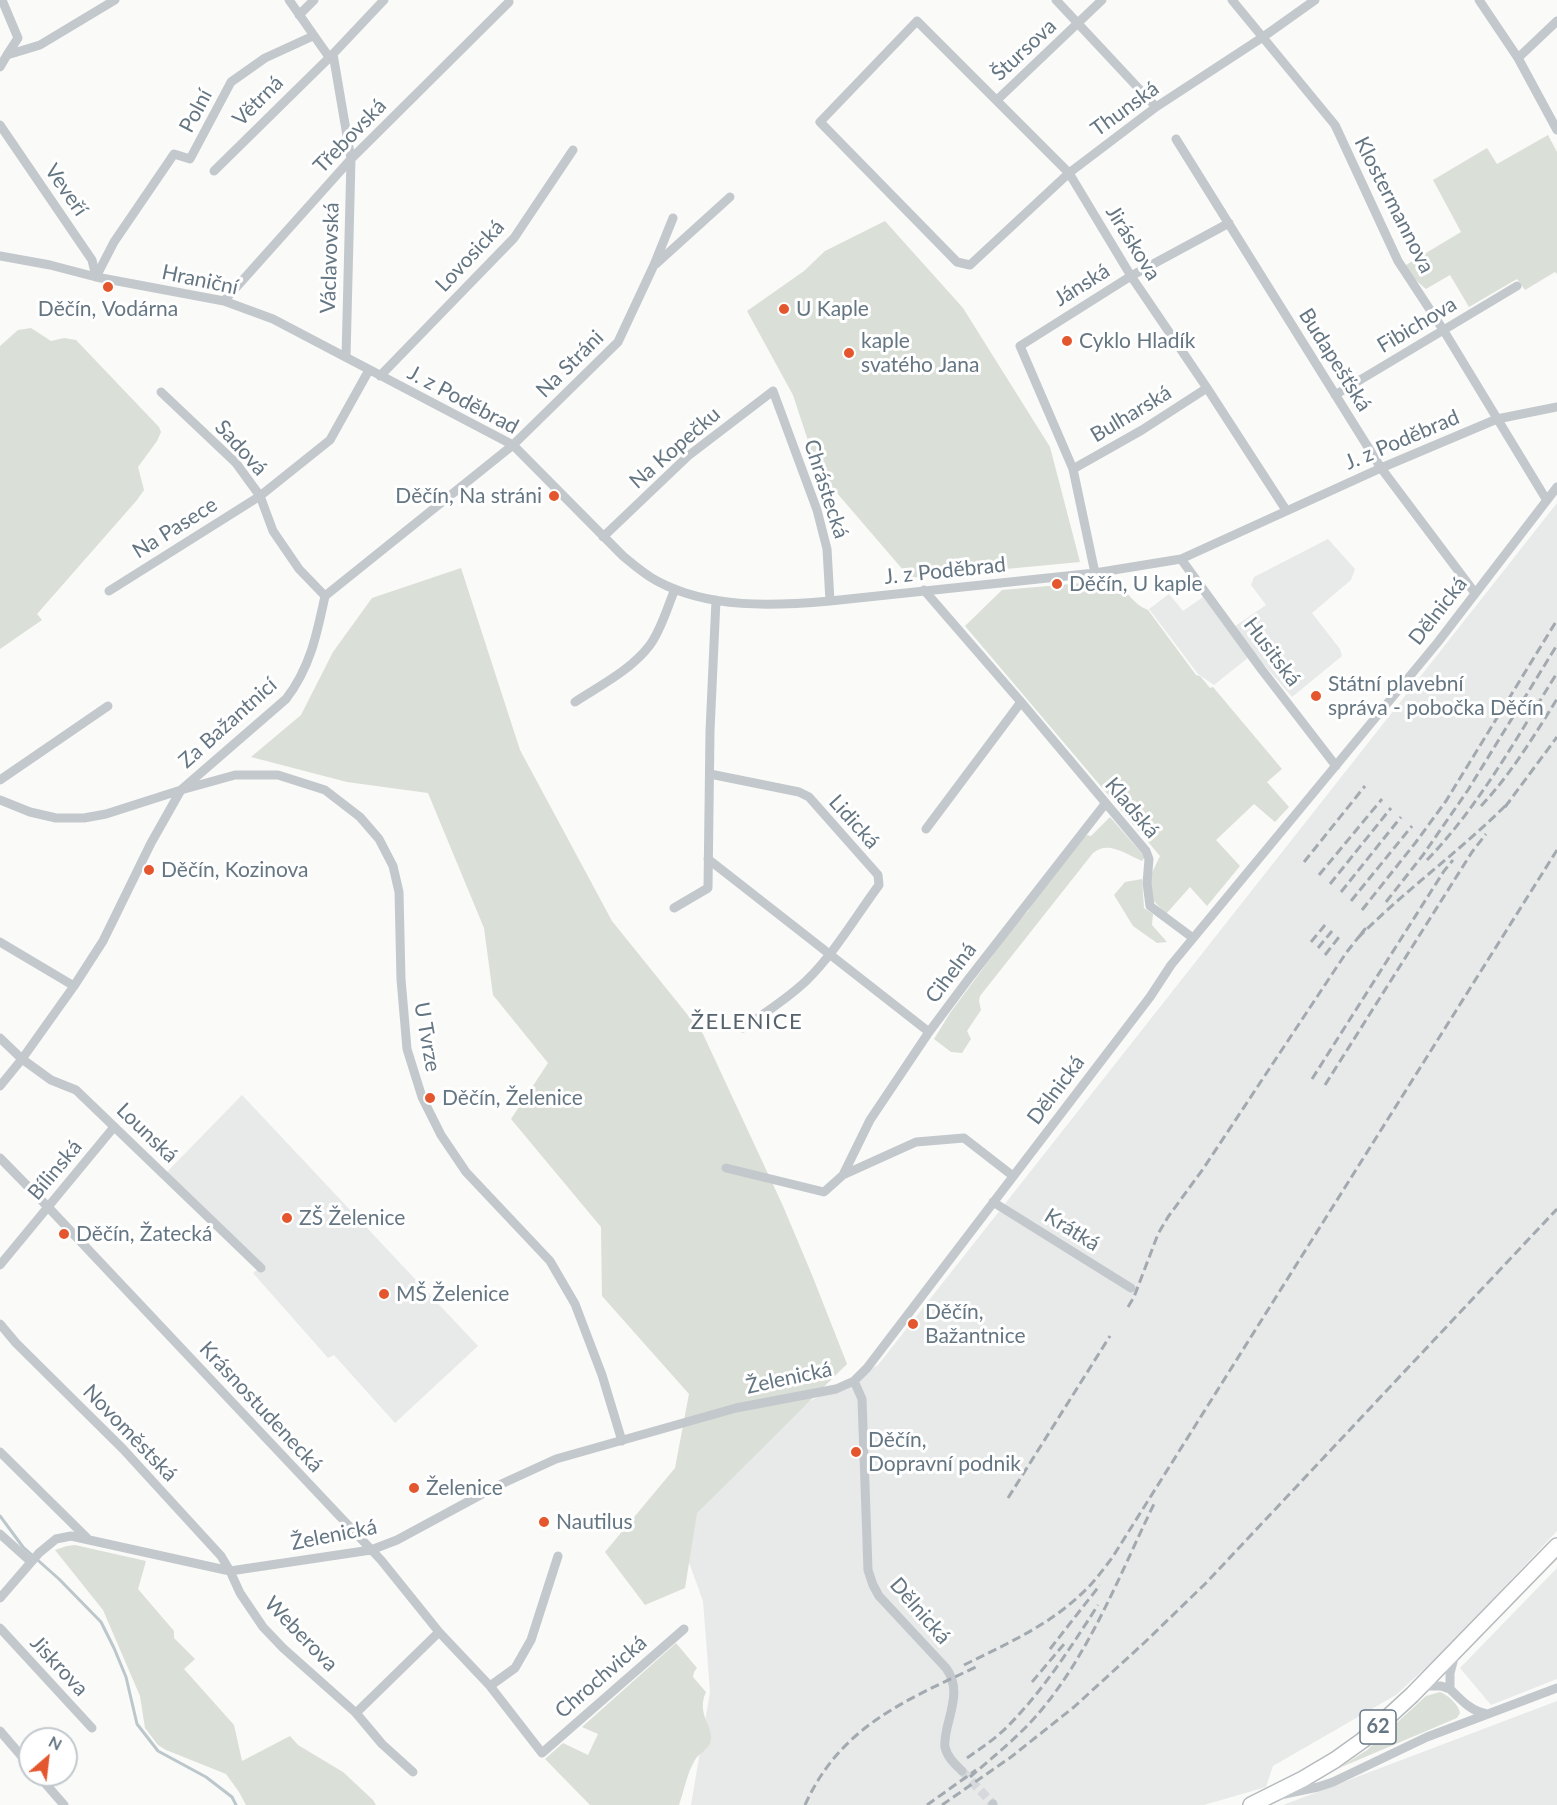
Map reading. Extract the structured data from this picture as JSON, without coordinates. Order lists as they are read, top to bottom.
{
  "streets": {
    "main road": ["62"],
    "street": [
      "Štursova",
      "Větrná",
      "Thunská",
      "Polní",
      "Třebovská",
      "Veveří",
      "Klostermannova",
      "Jiráskova",
      "Lovosická",
      "Václavovská",
      "Hraniční",
      "Jánská",
      "Fibichova",
      "Budapešťská",
      "Na Stráni",
      "J. z Poděbrad",
      "Bulharská",
      "Sadová",
      "Na Kopečku",
      "Chrástecká",
      "Na Pasece",
      "Dělnická",
      "Husitská",
      "Za Bažantnicí",
      "Kladská",
      "Lidická",
      "Cihelná",
      "U Tvrze",
      "Lounská",
      "Bílinská",
      "Krátká",
      "Želenická",
      "Krásnostudenecká",
      "Novoměstská",
      "Weberova",
      "Jiskrova",
      "Chrochvická"
    ]
  },
  "crossings": [
    ["Štursova", "Jiráskova"],
    ["Větrná", "Václavovská"],
    ["Thunská", "Klostermannova"],
    ["Thunská", "Jiráskova"],
    ["Polní", "Veveří"],
    ["Polní", "Václavovská"],
    ["Polní", "Hraniční"],
    ["Třebovská", "Václavovská"],
    ["Třebovská", "Hraniční"],
    ["Veveří", "Hraniční"],
    ["Klostermannova", "Fibichova"],
    ["Klostermannova", "J. z Poděbrad"],
    ["Klostermannova", "Dělnická"],
    ["Jiráskova", "Jánská"],
    ["Jiráskova", "J. z Poděbrad"],
    ["Jiráskova", "Bulharská"],
    ["Lovosická", "Hraniční"],
    ["Lovosická", "J. z Poděbrad"],
    ["Václavovská", "Hraniční"],
    ["Hraniční", "J. z Poděbrad"],
    ["Jánská", "Budapešťská"],
    ["Jánská", "Bulharská"],
    ["Fibichova", "Budapešťská"],
    ["Budapešťská", "J. z Poděbrad"],
    ["Budapešťská", "Dělnická"],
    ["Na Stráni", "J. z Poděbrad"],
    ["J. z Poděbrad", "Na Kopečku"],
    ["J. z Poděbrad", "Chrástecká"],
    ["J. z Poděbrad", "Husitská"],
    ["J. z Poděbrad", "Kladská"],
    ["Sadová", "Na Pasece"],
    ["Sadová", "Za Bažantnicí"],
    ["Na Kopečku", "Chrástecká"],
    ["Dělnická", "Husitská"],
    ["Dělnická", "Kladská"],
    ["Dělnická", "Krátká"],
    ["Dělnická", "Želenická"],
    ["Za Bažantnicí", "U Tvrze"],
    ["Za Bažantnicí", "Lounská"],
    ["Kladská", "Cihelná"],
    ["U Tvrze", "Želenická"],
    ["Lounská", "Bílinská"],
    ["Bílinská", "Krásnostudenecká"],
    ["Želenická", "Krásnostudenecká"],
    ["Želenická", "Novoměstská"],
    ["Želenická", "Weberova"],
    ["Krásnostudenecká", "Chrochvická"],
    ["Novoměstská", "Weberova"]
  ],
  "districts": ["ŽELENICE"],
  "places": [
    "Děčín, Vodárna",
    "U Kaple",
    "Cyklo Hladík",
    "kaple svatého Jana",
    "Děčín, Na stráni",
    "Děčín, U kaple",
    "Státní plavební správa - pobočka Děčín",
    "Děčín, Kozinova",
    "Děčín, Želenice",
    "ZŠ Želenice",
    "Děčín, Žatecká",
    "MŠ Želenice",
    "Děčín, Bažantnice",
    "Děčín, Dopravní podnik",
    "Želenice",
    "Nautilus"
  ],
  "north": "top right"
}
